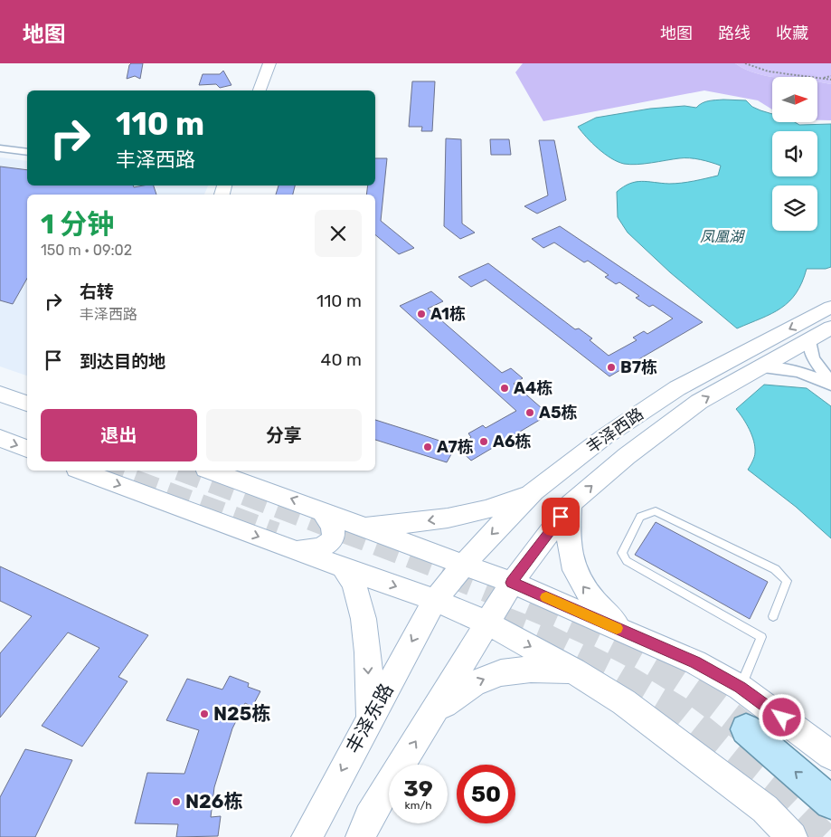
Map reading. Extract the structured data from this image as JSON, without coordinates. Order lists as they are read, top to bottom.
{
  "streets": {
    "main road": ["丰泽西路", "丰泽东路"]
  },
  "crossings": [
    ["丰泽西路", "丰泽东路"]
  ],
  "water": ["凤凰湖"],
  "places": [
    "A1栋",
    "B7栋",
    "A4栋",
    "A5栋",
    "A6栋",
    "A7栋",
    "N25栋",
    "N26栋"
  ],
  "north": "right",
  "page": {
    "header": "地图",
    "nav": ["地图", "路线", "收藏"],
    "turn": ["110 m", "丰泽西路"],
    "heading": ["1 分钟", "150 m · 09:02"],
    "list": [
      {
        "name": "右转",
        "note": "丰泽西路",
        "value": "110 m"
      },
      {
        "name": "到达目的地",
        "value": "40 m"
      }
    ],
    "buttons": ["退出", "分享"],
    "speed": "39 km/h",
    "limit": "50"
  }
}
